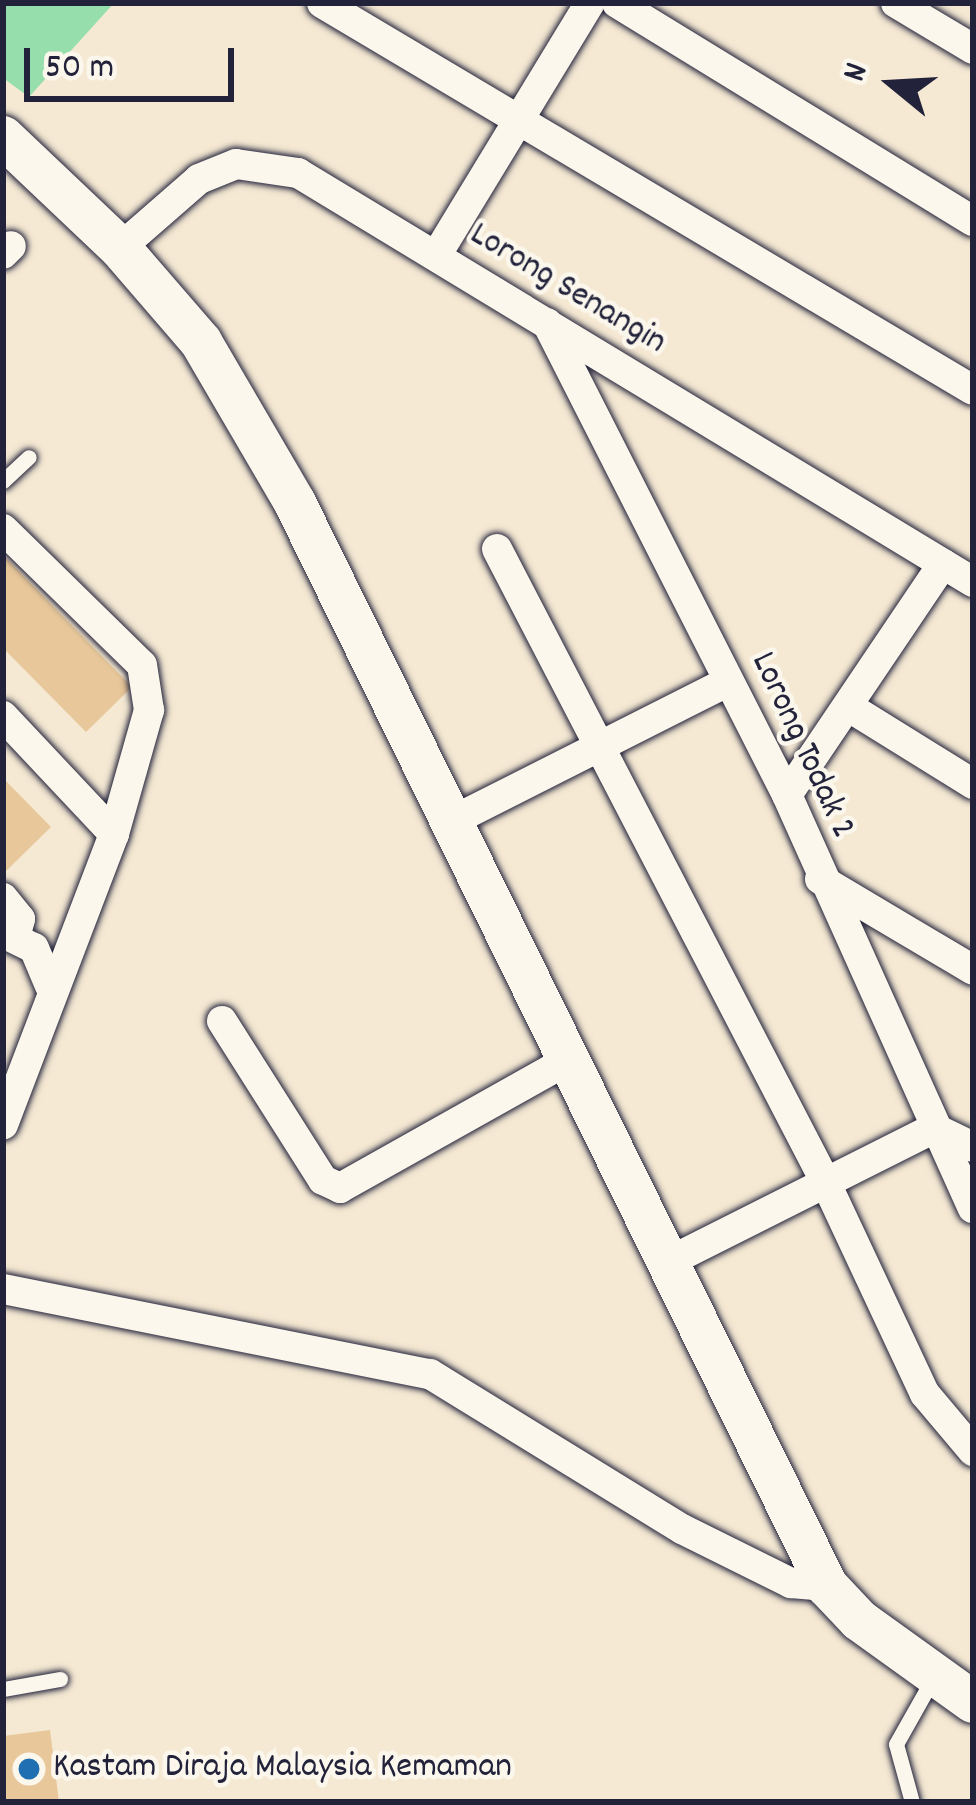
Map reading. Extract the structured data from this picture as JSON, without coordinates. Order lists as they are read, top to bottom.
{
  "streets": {
    "street": ["Lorong Senangin", "Lorong Todak 2"]
  },
  "crossings": [
    ["Lorong Senangin", "Lorong Todak 2"]
  ],
  "places": ["Kastam Diraja Malaysia Kemaman"],
  "scale_bar": "50 m",
  "north": "left"
}
